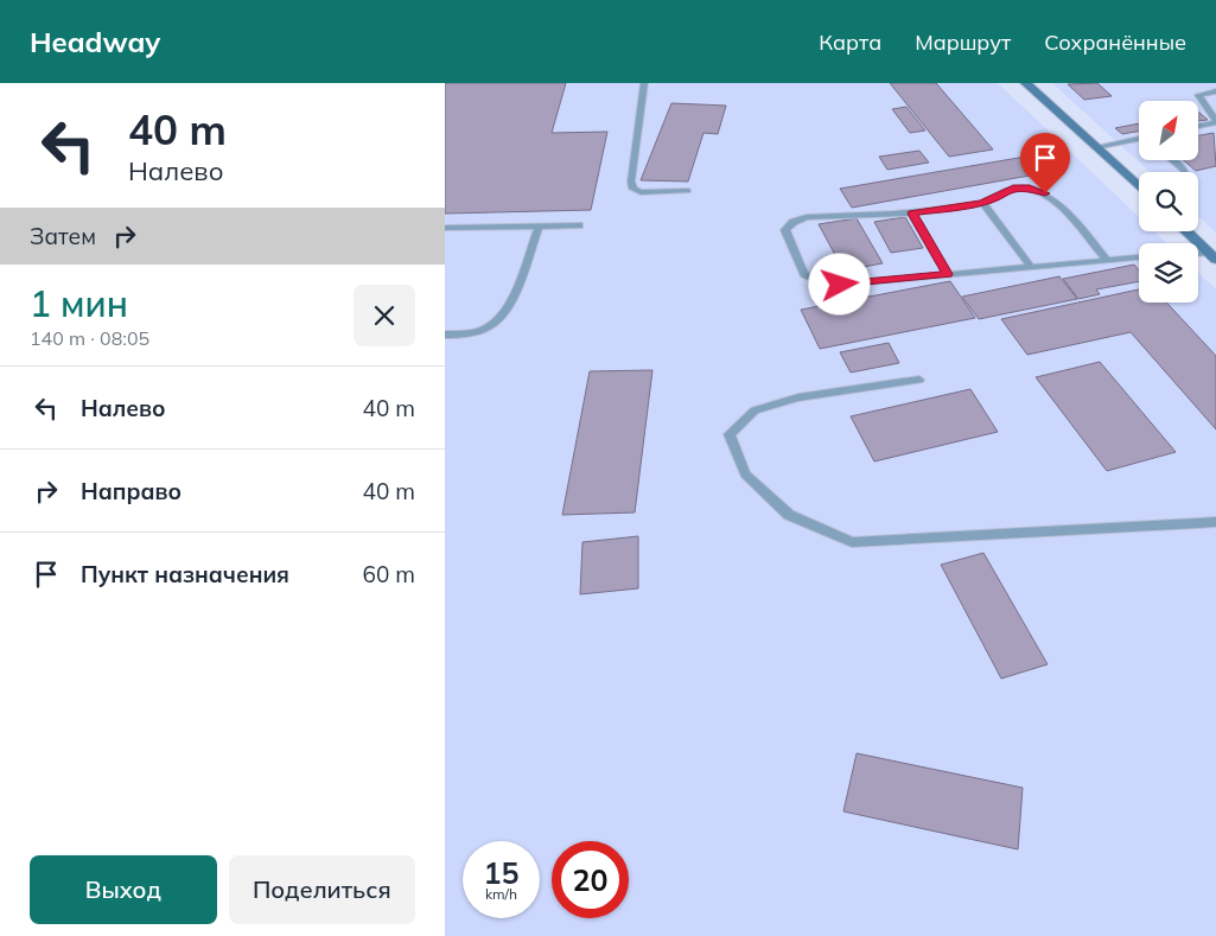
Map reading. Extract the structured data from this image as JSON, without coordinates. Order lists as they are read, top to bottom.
{
  "north": "top right",
  "page": {
    "header": "Headway",
    "nav": ["Карта", "Маршрут", "Сохранённые"],
    "turn": ["40 m", "Налево"],
    "then": "Затем",
    "heading": ["1 мин", "140 m · 08:05"],
    "list": [
      {
        "name": "Налево",
        "value": "40 m"
      },
      {
        "name": "Направо",
        "value": "40 m"
      },
      {
        "name": "Пункт назначения",
        "value": "60 m"
      }
    ],
    "speed": "15 km/h",
    "limit": "20",
    "buttons": ["Выход", "Поделиться"]
  }
}
